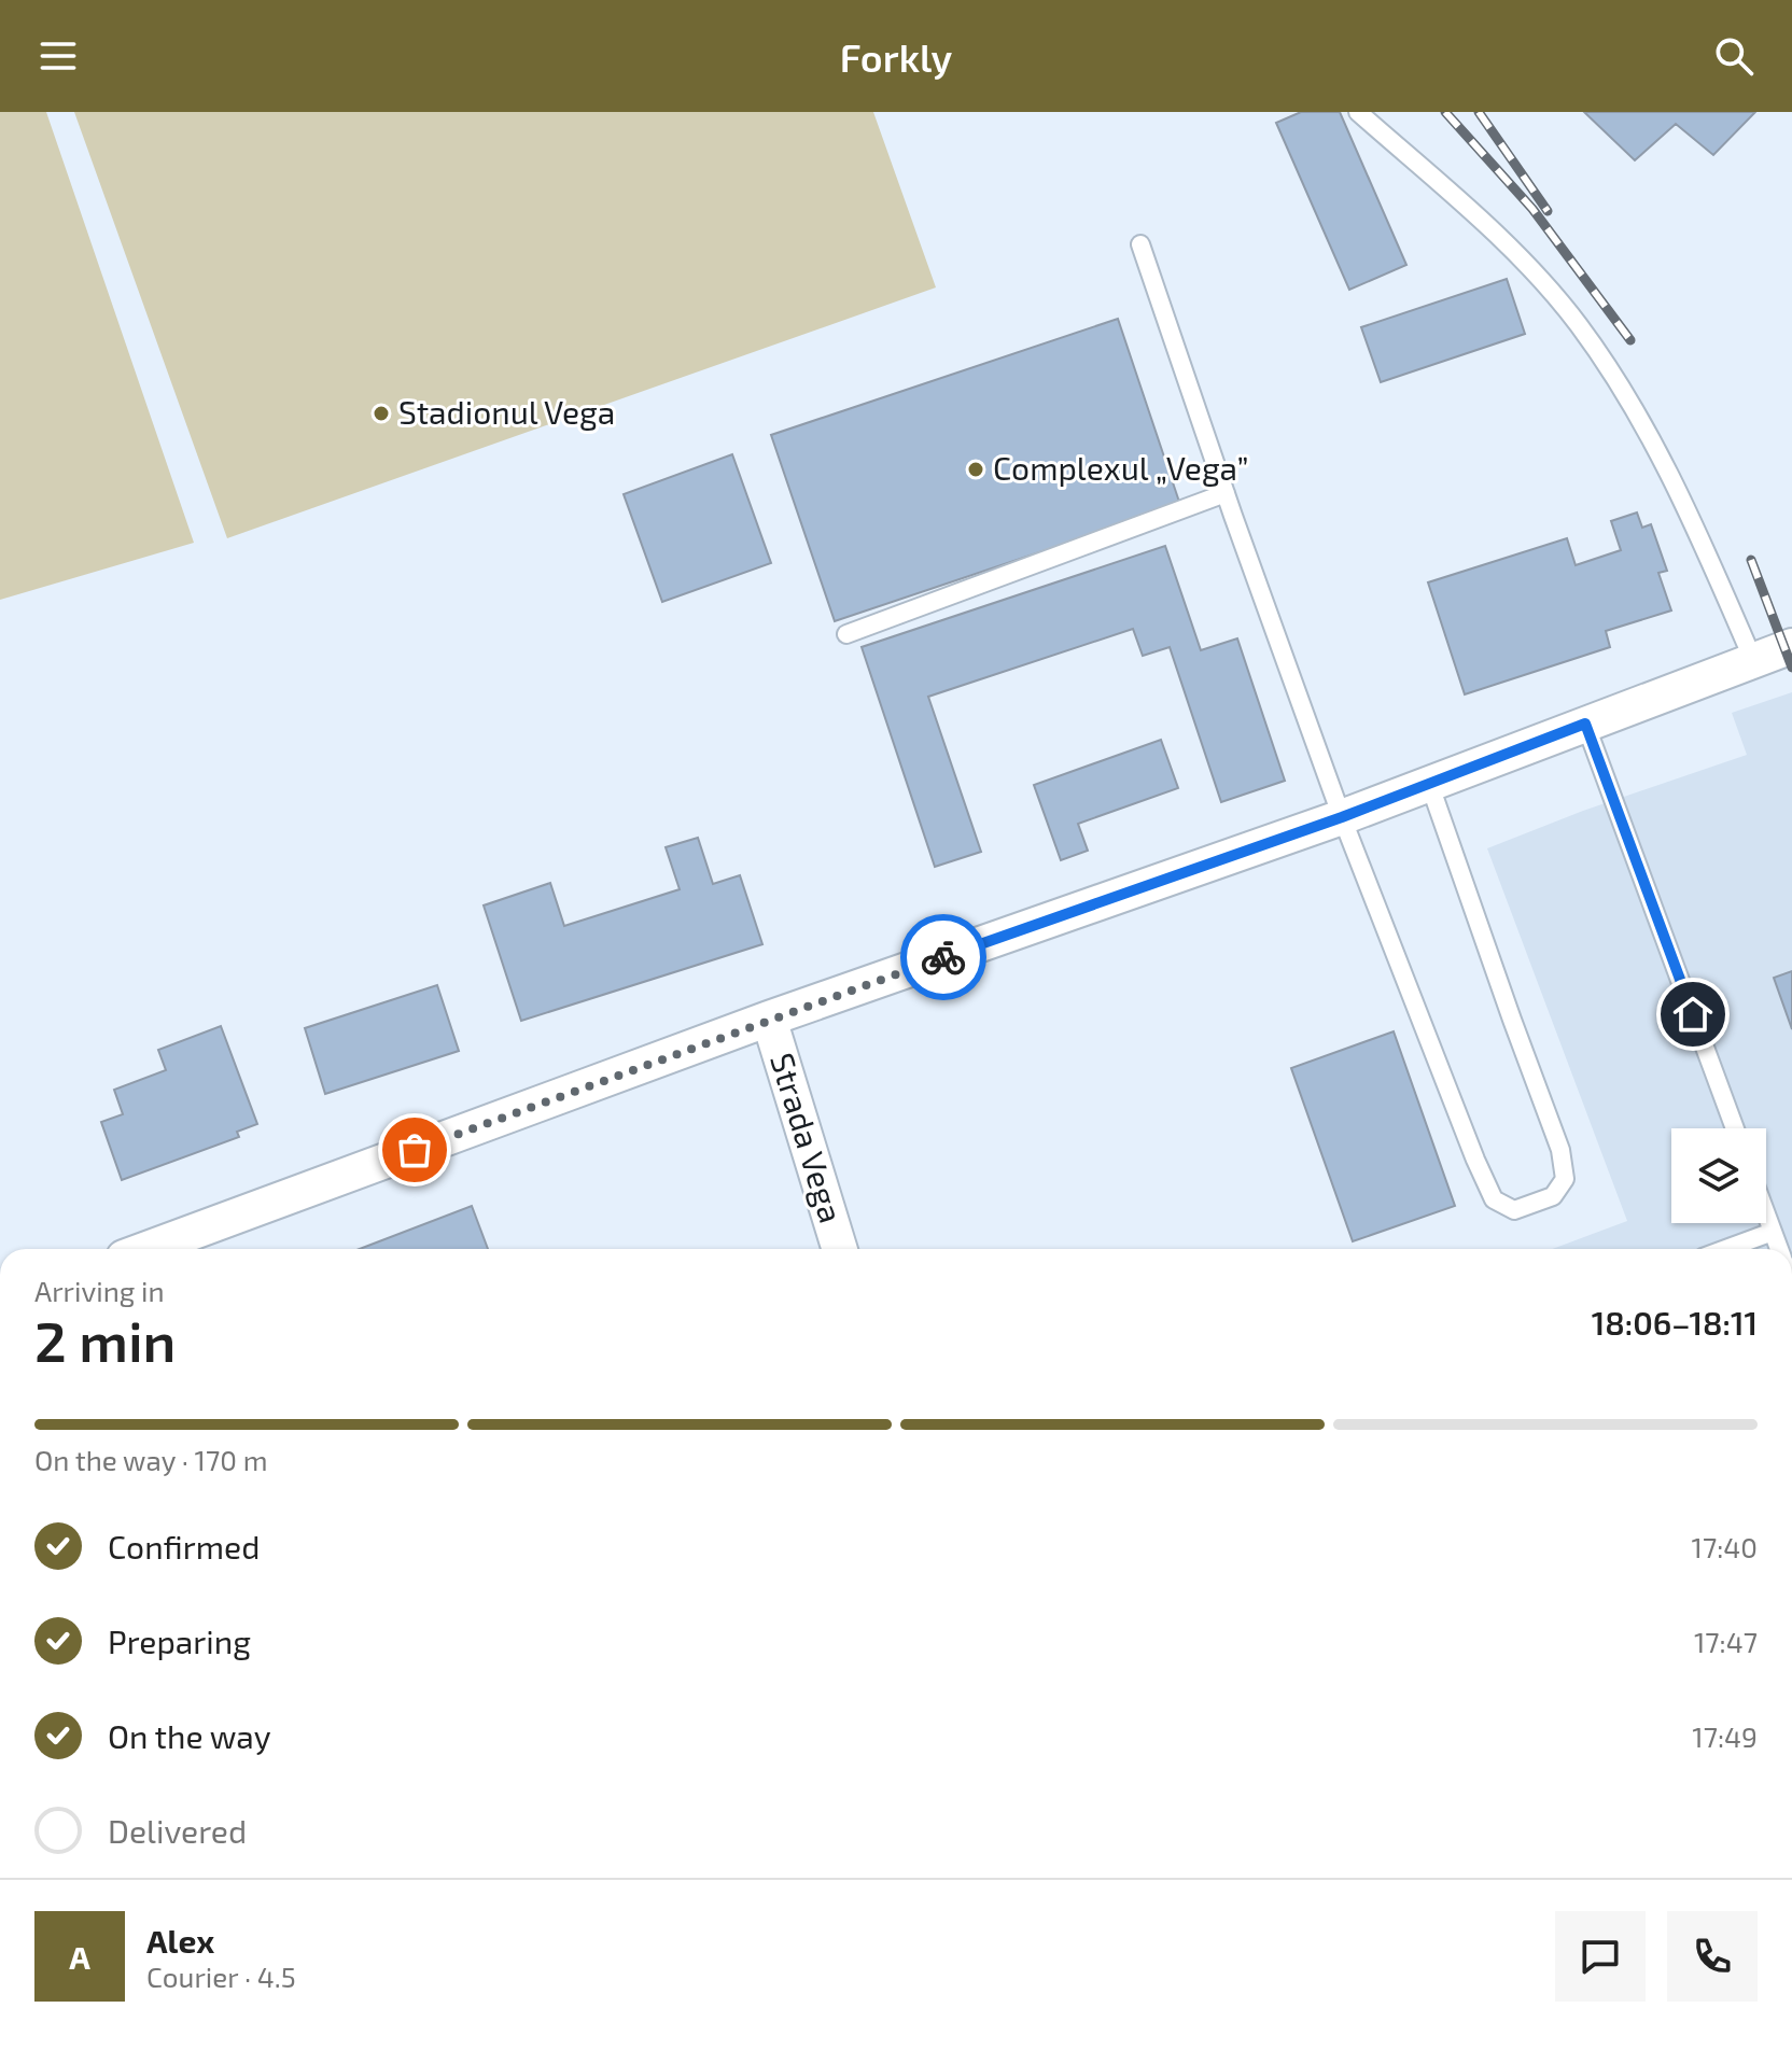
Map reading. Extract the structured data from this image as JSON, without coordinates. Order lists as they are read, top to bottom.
{
  "streets": {
    "street": ["Strada Vega"]
  },
  "places": ["Stadionul Vega", "Complexul „Vega”"],
  "page": {
    "header": "Forkly",
    "heading": ["2 min", "Arriving in", "18:06–18:11"],
    "panel": ["Alex", "Courier · 4.5"],
    "bar": "On the way · 170 m",
    "list": [
      ["Confirmed", "17:40"],
      ["Preparing", "17:47"],
      ["On the way", "17:49"],
      "Delivered"
    ],
    "round": "A"
  }
}
